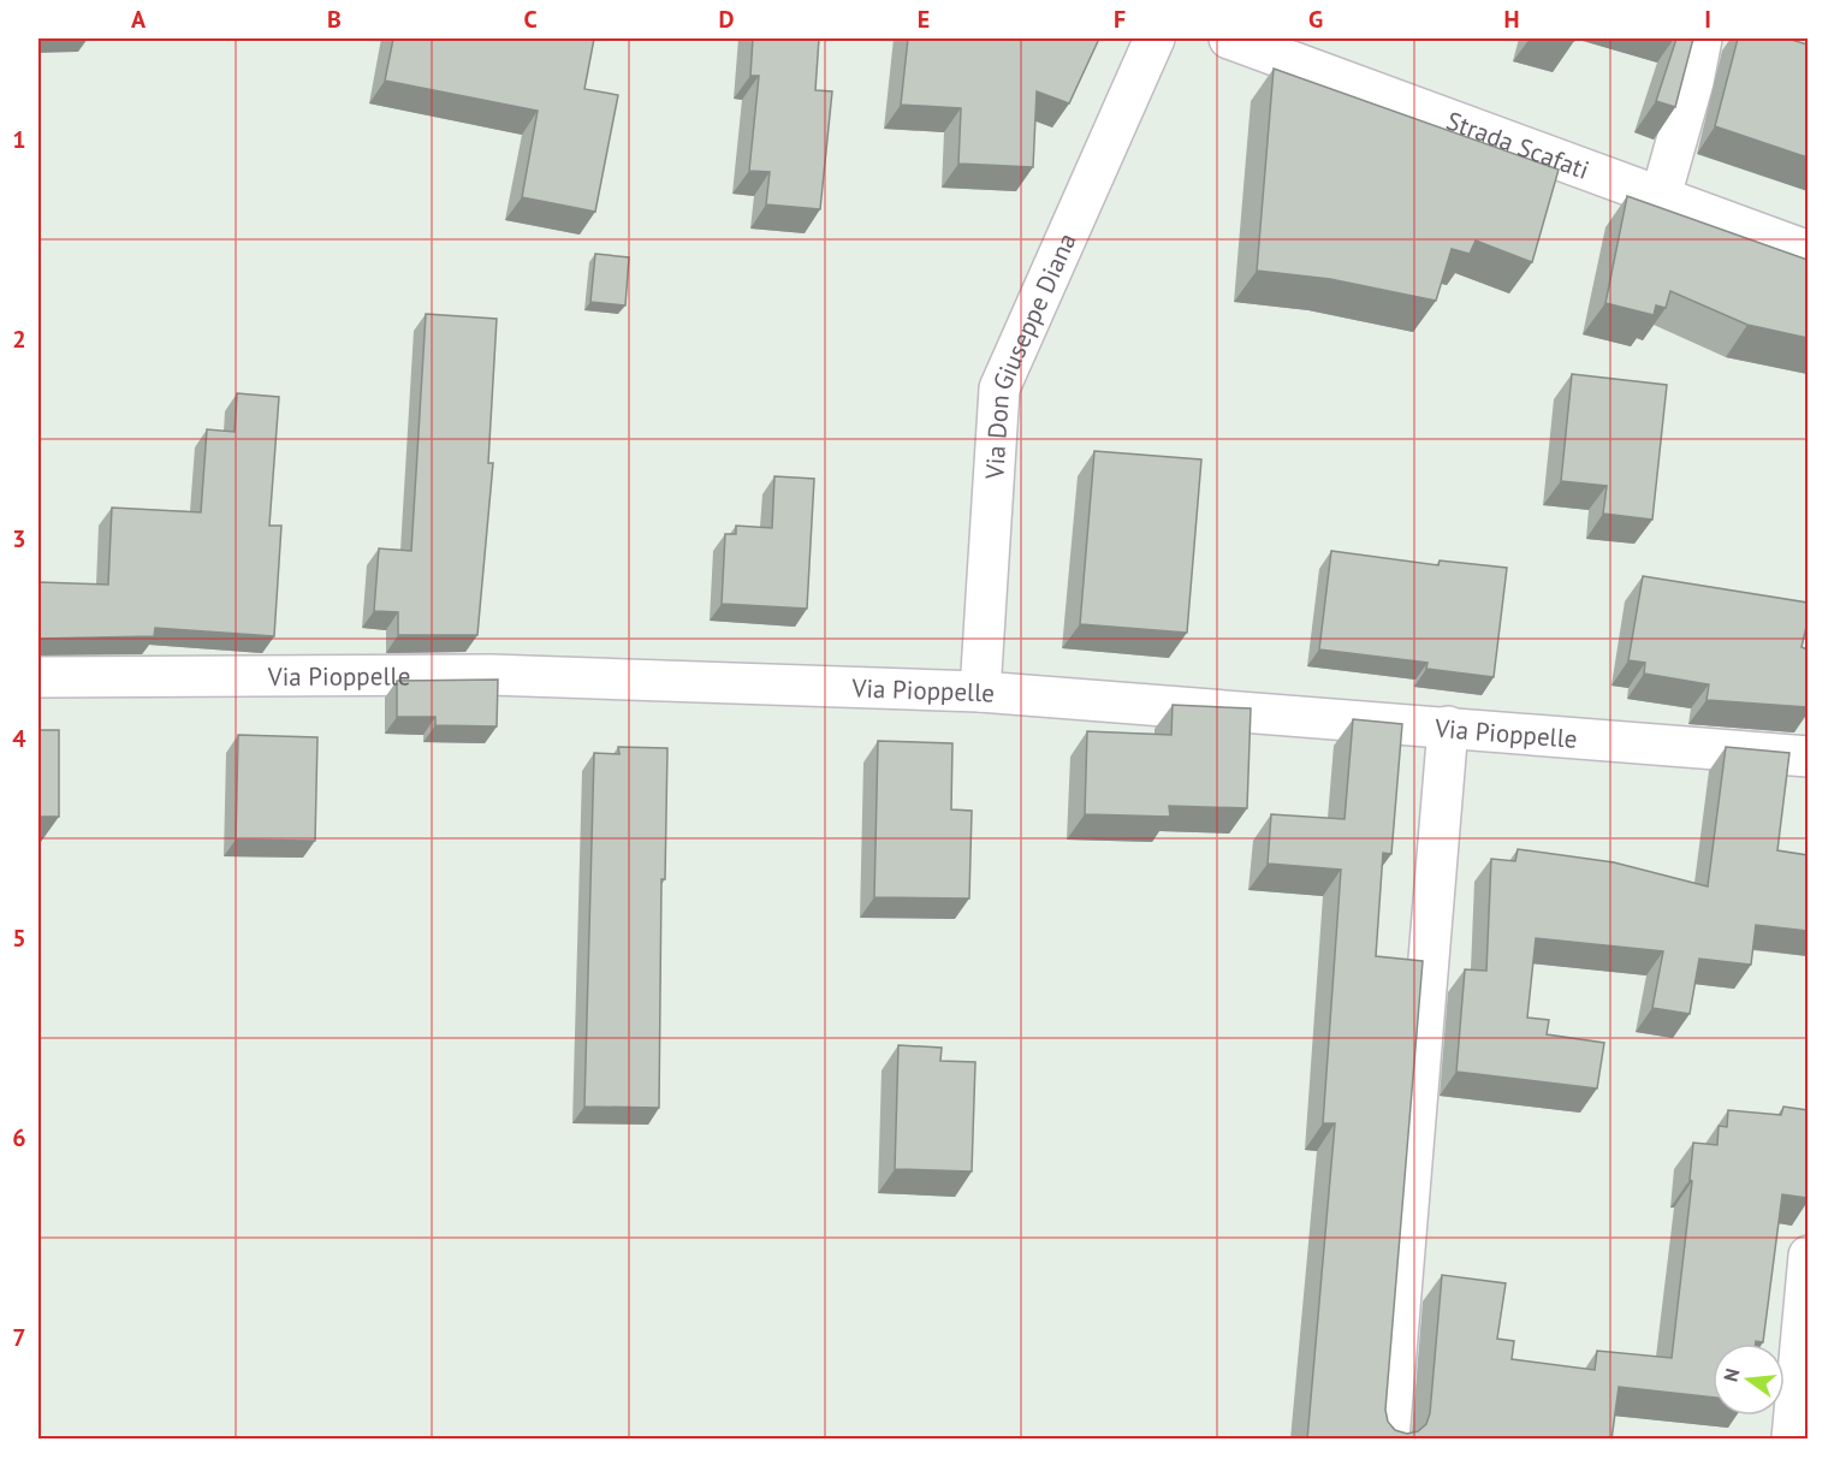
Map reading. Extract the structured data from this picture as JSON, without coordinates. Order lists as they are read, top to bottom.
{
  "streets": {
    "street": ["Strada Scafati", "Via Don Giuseppe Diana", "Via Pioppelle"]
  },
  "crossings": [
    ["Via Don Giuseppe Diana", "Via Pioppelle"]
  ],
  "north": "left",
  "grid": {
    "columns": [
      "A",
      "B",
      "C",
      "D",
      "E",
      "F",
      "G",
      "H",
      "I"
    ],
    "rows": [
      "1",
      "2",
      "3",
      "4",
      "5",
      "6",
      "7"
    ]
  }
}
